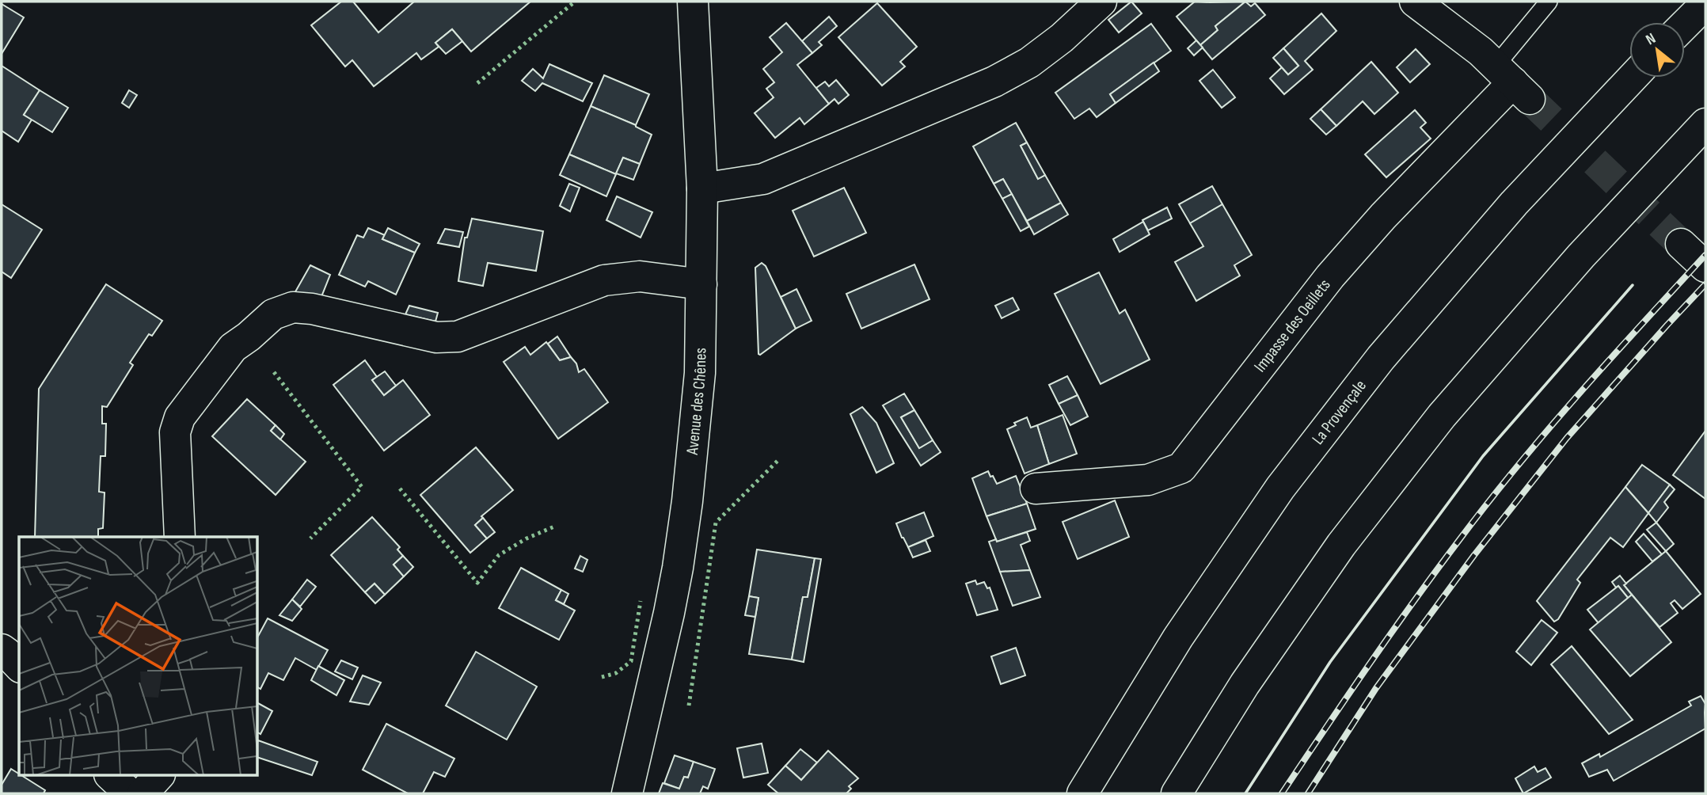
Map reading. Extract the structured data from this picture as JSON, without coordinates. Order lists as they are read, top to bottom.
{
  "streets": {
    "main road": ["Impasse des Oeillets", "Avenue des Chênes", "La Provençale"]
  },
  "north": "top left"
}
